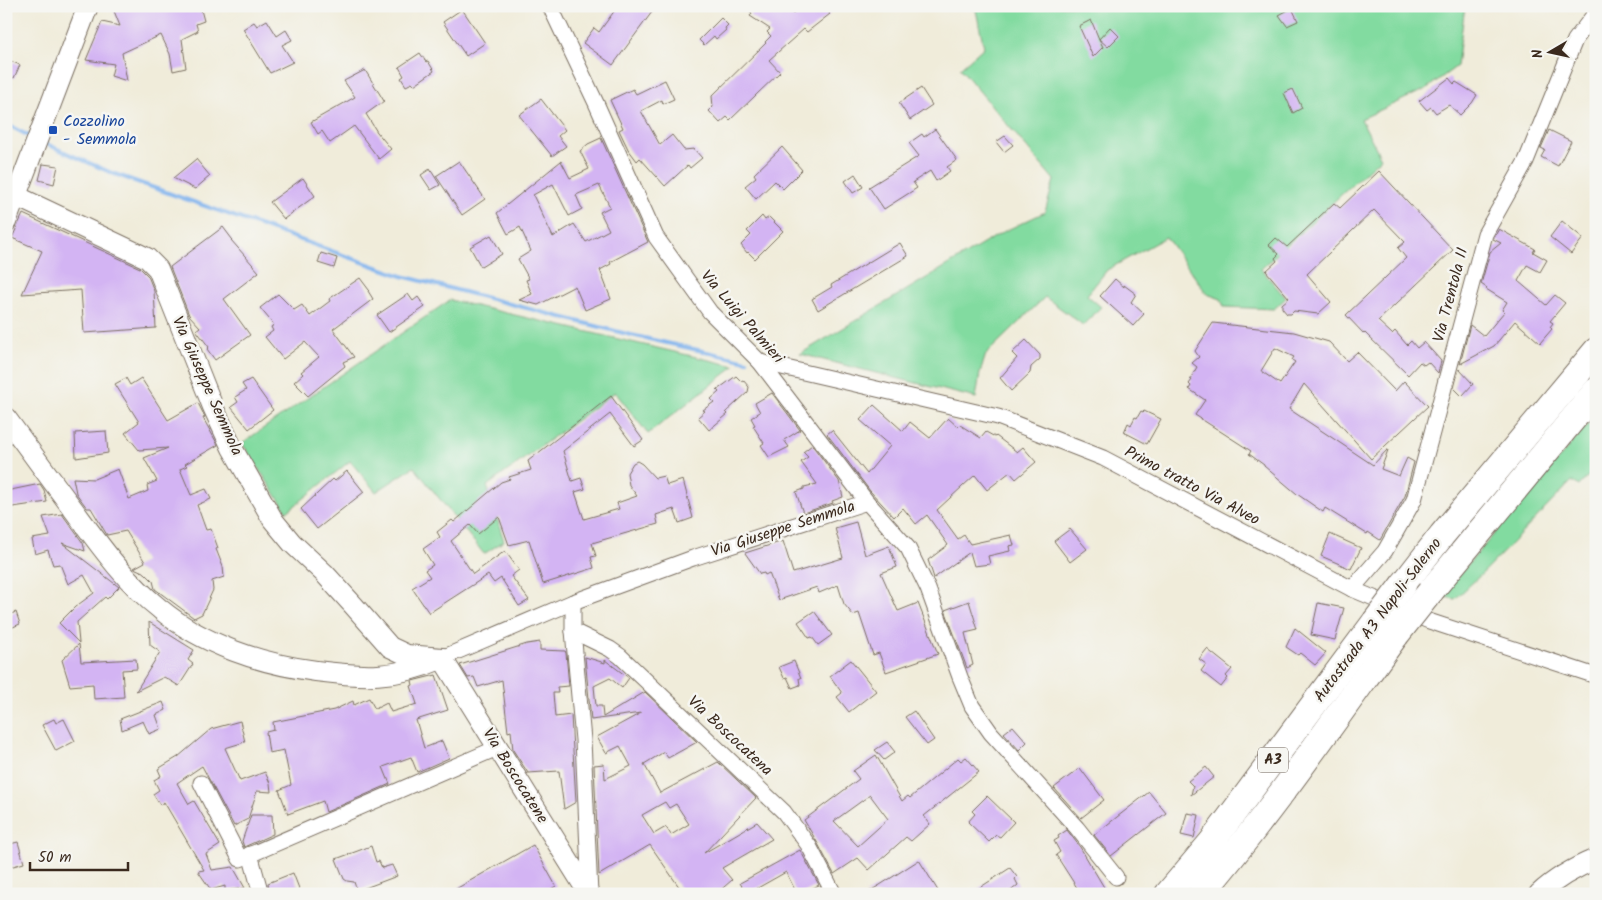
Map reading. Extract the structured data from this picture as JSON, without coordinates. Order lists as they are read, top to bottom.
{
  "streets": {
    "highway": ["Autostrada A3 Napoli-Salerno", "A3"],
    "street": [
      "Via Trentola II",
      "Via Luigi Palmieri",
      "Via Giuseppe Semmola",
      "Primo tratto Via Alveo",
      "Via Boscocatena",
      "Via Boscocatene"
    ]
  },
  "crossings": [
    ["Via Trentola II", "Primo tratto Via Alveo"],
    ["Via Luigi Palmieri", "Via Giuseppe Semmola"],
    ["Via Luigi Palmieri", "Primo tratto Via Alveo"],
    ["Via Giuseppe Semmola", "Via Boscocatene"]
  ],
  "places": {
    "transit": ["Cozzolino - Semmola"]
  },
  "scale_bar": "50 m",
  "north": "left"
}
